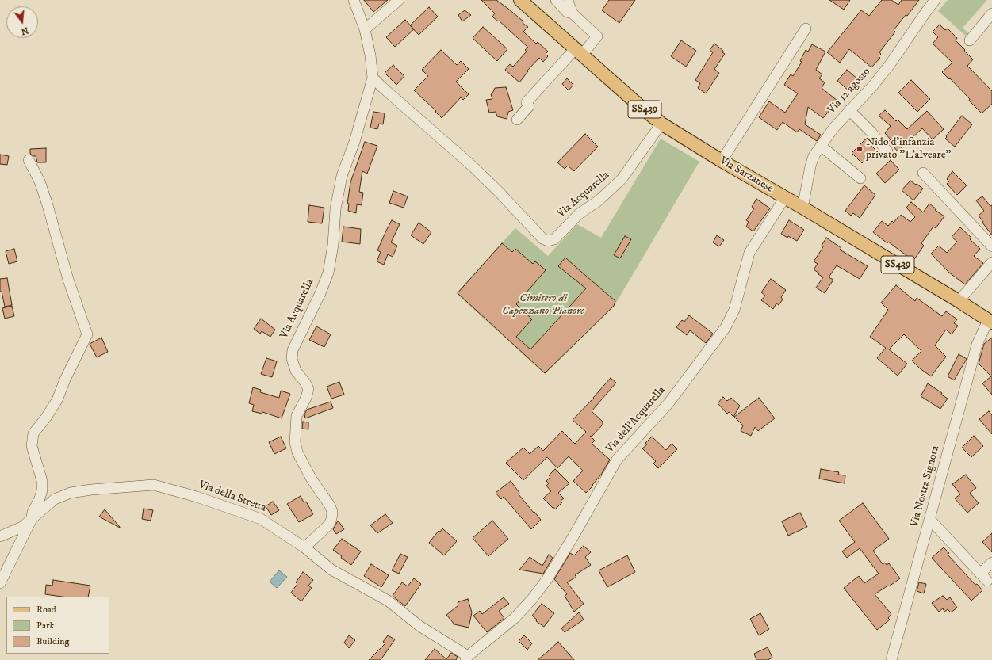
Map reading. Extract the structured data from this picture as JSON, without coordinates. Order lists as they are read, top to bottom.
{
  "streets": {
    "main road": ["SS439", "Via Sarzanese"],
    "street": [
      "Via 12 agosto",
      "Via Acquarella",
      "Via dell'Acquarella",
      "Via Nostra Signora",
      "Via della Stretta"
    ]
  },
  "crossings": [
    ["Via 12 agosto", "Via Sarzanese"],
    ["Via Sarzanese", "Via Acquarella"],
    ["Via Sarzanese", "Via dell'Acquarella"],
    ["Via Sarzanese", "Via Nostra Signora"],
    ["Via Acquarella", "Via della Stretta"],
    ["Via dell'Acquarella", "Via della Stretta"]
  ],
  "parks": ["Cimitero di Capezzano Pianore"],
  "places": ["Nido d'infanzia privato \"L'alveare\""],
  "legend": ["Road", "Park", "Building"],
  "north": "bottom"
}
